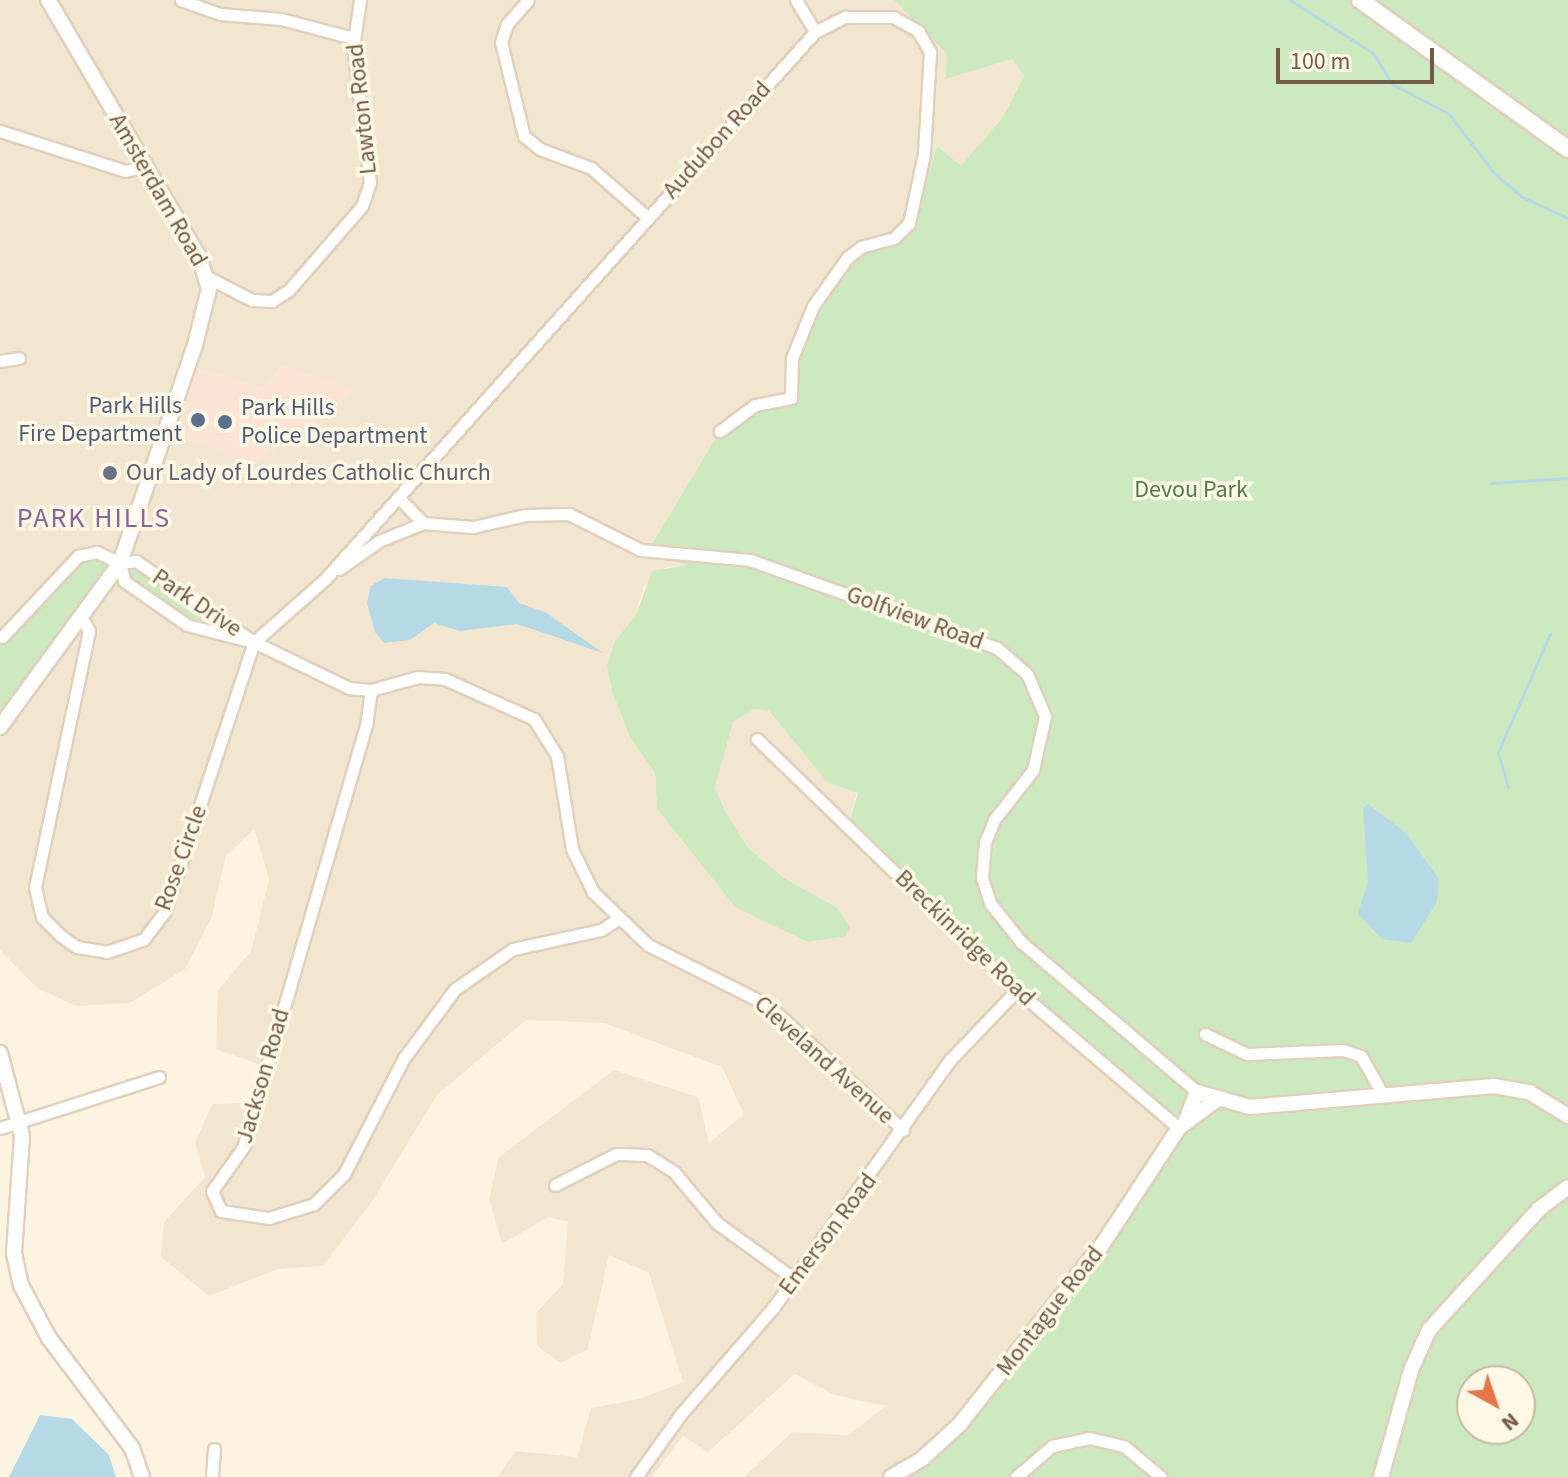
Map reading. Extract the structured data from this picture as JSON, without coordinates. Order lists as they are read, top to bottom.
{
  "streets": {
    "street": [
      "Lawton Road",
      "Audubon Road",
      "Amsterdam Road",
      "Park Drive",
      "Golfview Road",
      "Rose Circle",
      "Breckinridge Road",
      "Cleveland Avenue",
      "Jackson Road",
      "Emerson Road",
      "Montague Road"
    ]
  },
  "crossings": [
    ["Lawton Road", "Amsterdam Road"],
    ["Audubon Road", "Park Drive"],
    ["Audubon Road", "Rose Circle"],
    ["Audubon Road", "Cleveland Avenue"],
    ["Amsterdam Road", "Park Drive"],
    ["Amsterdam Road", "Rose Circle"],
    ["Park Drive", "Rose Circle"],
    ["Park Drive", "Cleveland Avenue"],
    ["Golfview Road", "Montague Road"],
    ["Rose Circle", "Cleveland Avenue"],
    ["Breckinridge Road", "Emerson Road"],
    ["Breckinridge Road", "Montague Road"],
    ["Cleveland Avenue", "Jackson Road"],
    ["Cleveland Avenue", "Emerson Road"]
  ],
  "districts": ["PARK HILLS"],
  "parks": ["Devou Park"],
  "places": ["Park Hills Fire Department", "Park Hills Police Department", "Our Lady of Lourdes Catholic Church"],
  "scale_bar": "100 m",
  "north": "bottom right"
}
